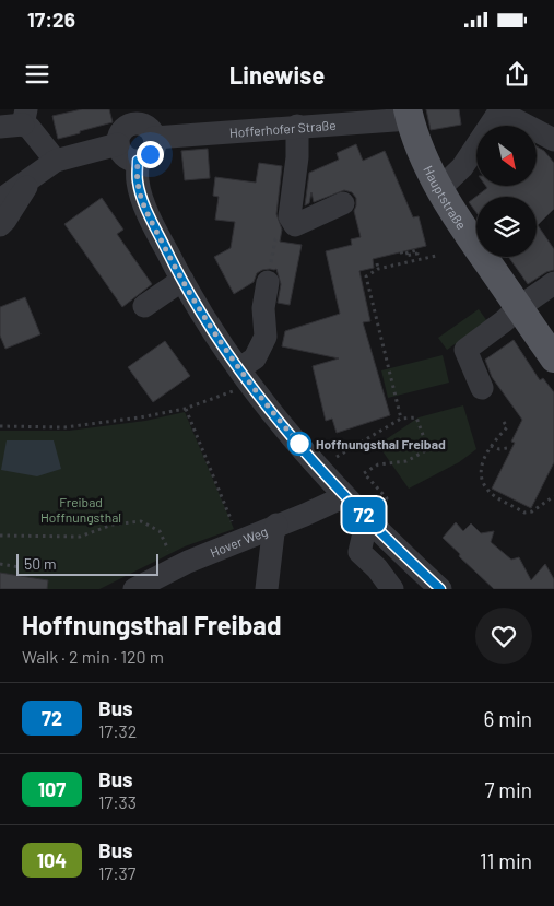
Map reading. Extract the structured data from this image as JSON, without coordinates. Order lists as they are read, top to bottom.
{
  "streets": {
    "main road": ["Hauptstraße"],
    "street": ["Hofferhofer Straße", "Hover Weg"]
  },
  "crossings": [
    ["Hofferhofer Straße", "Hauptstraße"]
  ],
  "parks": ["Freibad Hoffnungsthal"],
  "places": ["Hoffnungsthal Freibad"],
  "lines": ["bus line 72"],
  "scale_bar": "50 m",
  "north": "bottom right",
  "page": {
    "status": "17:26",
    "header": "Linewise",
    "on_map": "72",
    "scale": "50 m",
    "heading": ["Hoffnungsthal Freibad", "Walk · 2 min · 120 m"],
    "list": [
      {
        "mark": "72",
        "name": "Bus",
        "note": "17:32",
        "value": "6 min"
      },
      {
        "mark": "107",
        "name": "Bus",
        "note": "17:33",
        "value": "7 min"
      },
      {
        "mark": "104",
        "name": "Bus",
        "note": "17:37",
        "value": "11 min"
      }
    ]
  }
}
